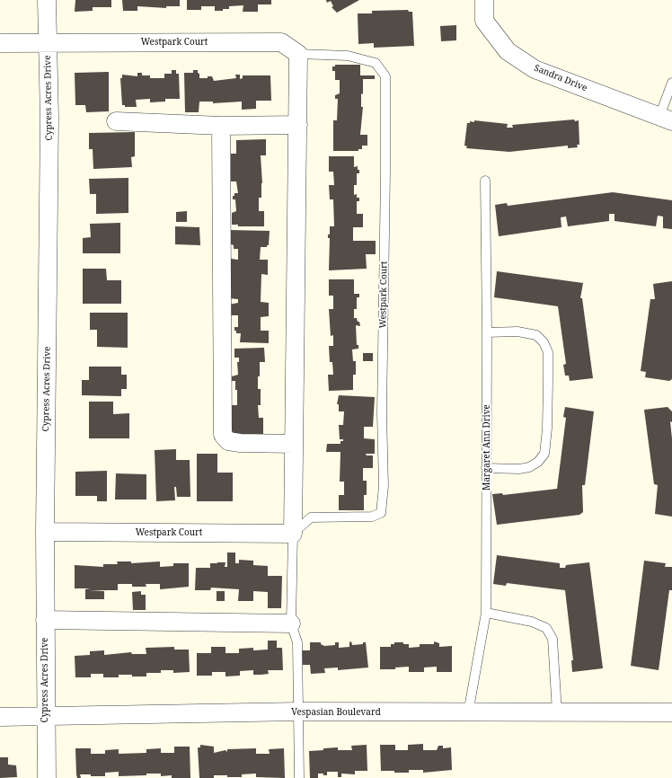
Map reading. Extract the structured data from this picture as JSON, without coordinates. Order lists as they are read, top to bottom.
{
  "streets": {
    "street": [
      "Westpark Court",
      "Sandra Drive",
      "Cypress Acres Drive",
      "Vespasian Boulevard"
    ],
    "lane": ["Margaret Ann Drive"]
  },
  "crossings": [
    ["Westpark Court", "Cypress Acres Drive"],
    ["Cypress Acres Drive", "Vespasian Boulevard"],
    ["Margaret Ann Drive", "Vespasian Boulevard"]
  ]
}
